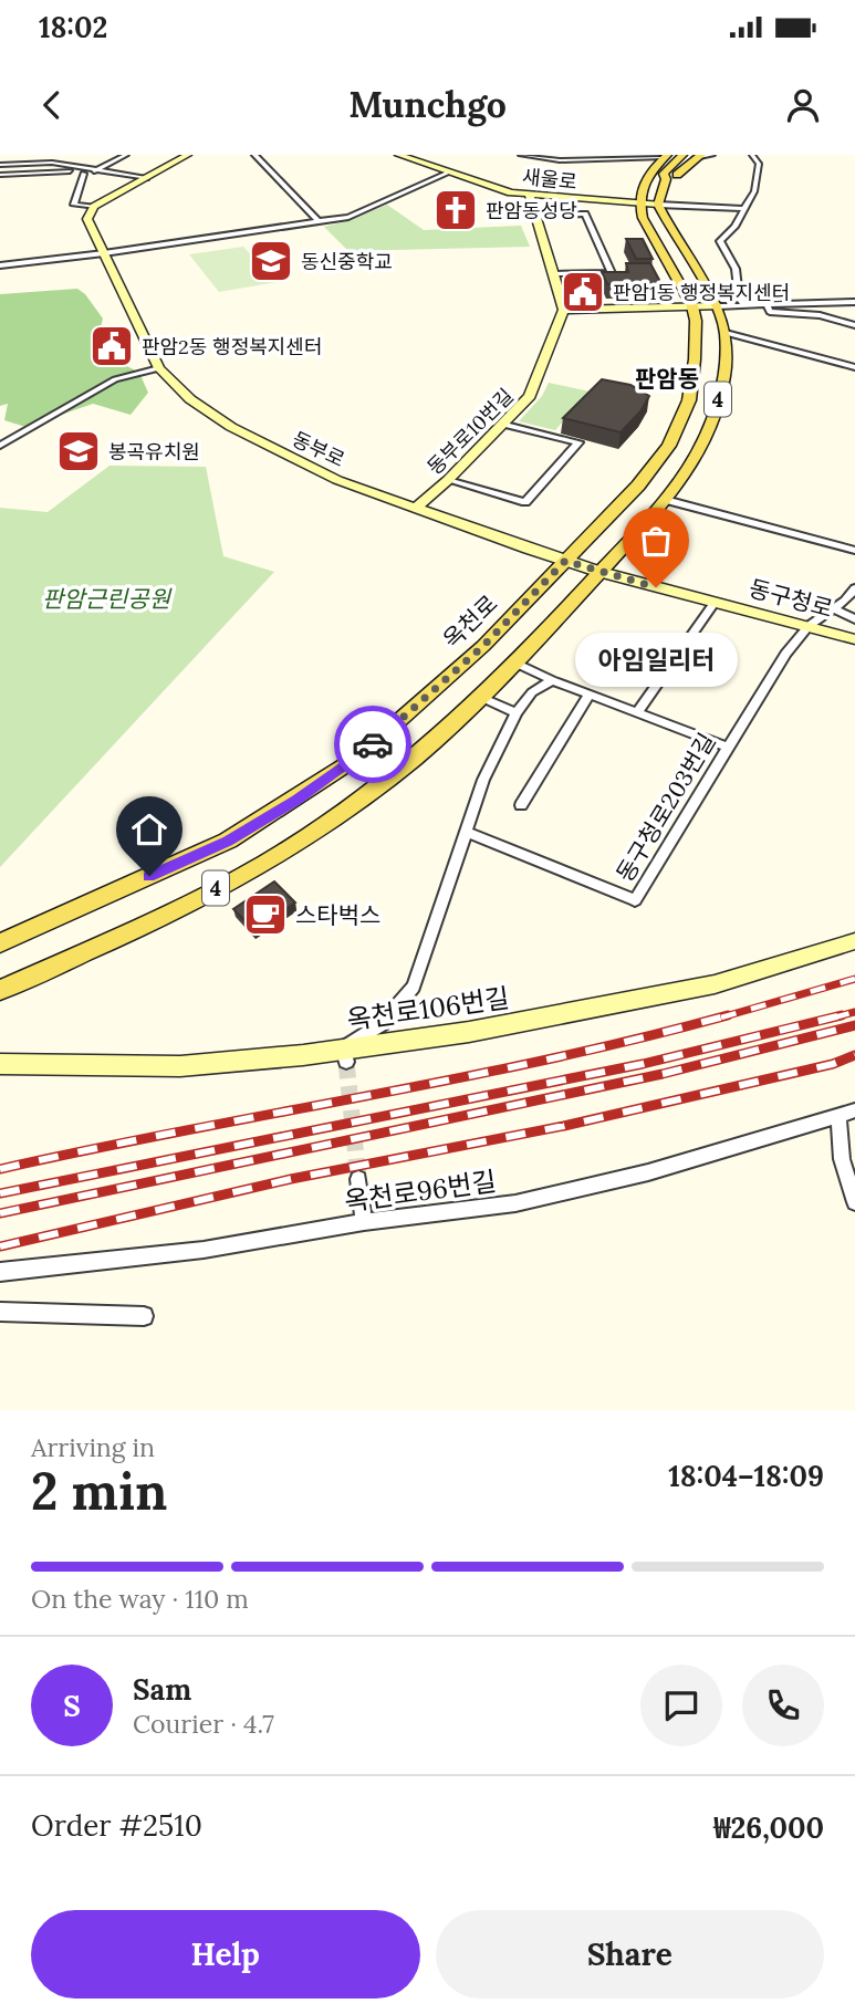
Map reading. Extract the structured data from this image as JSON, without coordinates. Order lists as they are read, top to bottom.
{
  "streets": {
    "main road": [
      "새울로",
      "4",
      "동부로10번길",
      "동부로",
      "동구청로",
      "옥천로",
      "옥천로106번길"
    ],
    "street": ["동구청로203번길", "옥천로96번길"]
  },
  "crossings": [
    ["새울로", "4"],
    ["새울로", "옥천로"],
    ["4", "동부로"],
    ["4", "동구청로"],
    ["동부로10번길", "동부로"],
    ["동부로", "동구청로"],
    ["동부로", "옥천로"],
    ["동구청로", "동구청로203번길"]
  ],
  "districts": ["판암동"],
  "parks": ["판암근린공원"],
  "places": {
    "church": ["판암동성당"],
    "school or university": ["동신중학교", "봉곡유치원"],
    "public building": ["판암1동 행정복지센터", "판암2동 행정복지센터"],
    "other": ["아임일리터"],
    "cafe": ["스타벅스"]
  },
  "page": {
    "status": "18:02",
    "header": "Munchgo",
    "bubble": "아임일리터",
    "heading": ["2 min", "Arriving in", "18:04–18:09"],
    "panel": [
      "Sam",
      "Courier · 4.7",
      "Order #2510",
      "₩26,000"
    ],
    "bar": "On the way · 110 m",
    "round": "S",
    "buttons": ["Help", "Share"]
  }
}
